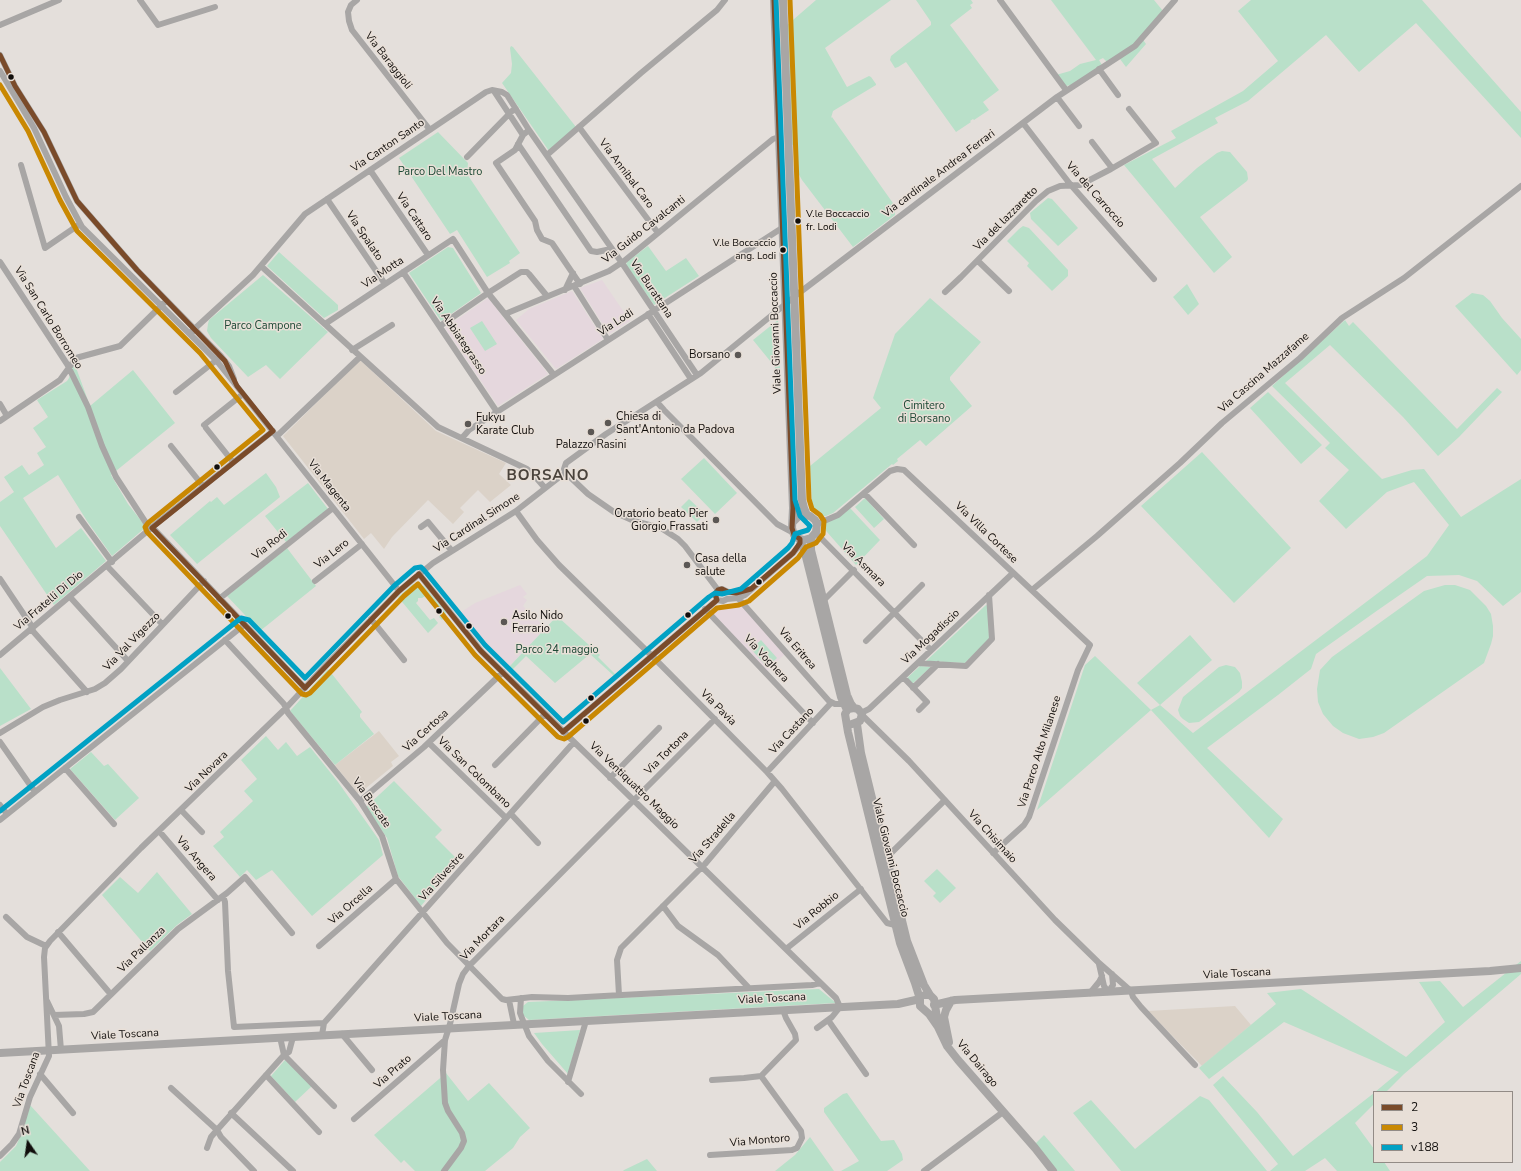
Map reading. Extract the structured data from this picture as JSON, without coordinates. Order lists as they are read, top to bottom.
{
  "streets": {
    "street": [
      "Via Baraggioli",
      "Via Canton Santo",
      "Via Annibal Caro",
      "Via cardinale Andrea Ferrari",
      "Via del Carroccio",
      "Via Cattaro",
      "Via del lazzaretto",
      "Via Guido Cavalcanti",
      "Via Spalato",
      "Via Motta",
      "Via Burattana",
      "Via San Carlo Borromeo",
      "Via Lodi",
      "Viale Giovanni Boccaccio",
      "Via Abbiategrasso",
      "Via Cascina Mazzafame",
      "Via Magenta",
      "Via Cardinal Simone",
      "Via Villa Cortese",
      "Via Rodi",
      "Via Lero",
      "Via Asmara",
      "Via Fratelli Di Dio",
      "Via Mogadiscio",
      "Via Val Vigezzo",
      "Via Eritrea",
      "Via Voghera",
      "Via Pavia",
      "Via Certosa",
      "Via Castano",
      "Via Parco Alto Milanese",
      "Via Tortona",
      "Via Novara",
      "Via San Colombano",
      "Via Ventiquattro Maggio",
      "Via Buscate",
      "Via Chisimaio",
      "Via Stradella",
      "Via Angera",
      "Via Silvestre",
      "Via Orcella",
      "Via Robbio",
      "Via Mortara",
      "Via Pallanza",
      "Viale Toscana",
      "Via Dairago",
      "Via Prato",
      "Via Toscana",
      "Via Montoro"
    ]
  },
  "crossings": [
    ["Via Baraggioli", "Via Canton Santo"],
    ["Via Canton Santo", "Via Cattaro"],
    ["Via Canton Santo", "Via Spalato"],
    ["Via Canton Santo", "Via Magenta"],
    ["Via Annibal Caro", "Via Guido Cavalcanti"],
    ["Via cardinale Andrea Ferrari", "Via del Carroccio"],
    ["Via cardinale Andrea Ferrari", "Viale Giovanni Boccaccio"],
    ["Via del Carroccio", "Via del lazzaretto"],
    ["Via Cattaro", "Via Motta"],
    ["Via Guido Cavalcanti", "Via Burattana"],
    ["Via Guido Cavalcanti", "Viale Giovanni Boccaccio"],
    ["Via Spalato", "Via Motta"],
    ["Via Motta", "Via Abbiategrasso"],
    ["Via Burattana", "Via Lodi"],
    ["Via San Carlo Borromeo", "Via Rodi"],
    ["Via San Carlo Borromeo", "Via Fratelli Di Dio"],
    ["Via San Carlo Borromeo", "Via Val Vigezzo"],
    ["Via San Carlo Borromeo", "Via Novara"],
    ["Via Lodi", "Viale Giovanni Boccaccio"],
    ["Via Lodi", "Via Abbiategrasso"],
    ["Viale Giovanni Boccaccio", "Via Villa Cortese"],
    ["Viale Giovanni Boccaccio", "Via Asmara"],
    ["Viale Giovanni Boccaccio", "Via Mogadiscio"],
    ["Viale Giovanni Boccaccio", "Via Pavia"],
    ["Viale Giovanni Boccaccio", "Via Chisimaio"],
    ["Viale Giovanni Boccaccio", "Viale Toscana"],
    ["Via Cascina Mazzafame", "Via Villa Cortese"],
    ["Via Magenta", "Via Rodi"],
    ["Via Magenta", "Via Lero"],
    ["Via Magenta", "Via Fratelli Di Dio"],
    ["Via Magenta", "Via Novara"],
    ["Via Cardinal Simone", "Via Pavia"],
    ["Via Cardinal Simone", "Via Novara"],
    ["Via Cardinal Simone", "Via Ventiquattro Maggio"],
    ["Via Villa Cortese", "Via Asmara"],
    ["Via Villa Cortese", "Via Mogadiscio"],
    ["Via Villa Cortese", "Via Parco Alto Milanese"],
    ["Via Asmara", "Via Mogadiscio"],
    ["Via Mogadiscio", "Via Chisimaio"],
    ["Via Eritrea", "Via Castano"],
    ["Via Voghera", "Via Castano"],
    ["Via Pavia", "Via Castano"],
    ["Via Pavia", "Via Tortona"],
    ["Via Pavia", "Via Stradella"],
    ["Via Pavia", "Via Robbio"],
    ["Via Certosa", "Via San Colombano"],
    ["Via Certosa", "Via Ventiquattro Maggio"],
    ["Via Certosa", "Via Buscate"],
    ["Via Parco Alto Milanese", "Via Chisimaio"],
    ["Via Tortona", "Via Ventiquattro Maggio"],
    ["Via Tortona", "Via Mortara"],
    ["Via Novara", "Via Ventiquattro Maggio"],
    ["Via Novara", "Via Buscate"],
    ["Via Novara", "Via Angera"],
    ["Via San Colombano", "Via Silvestre"],
    ["Via Ventiquattro Maggio", "Via Stradella"],
    ["Via Ventiquattro Maggio", "Via Silvestre"],
    ["Via Ventiquattro Maggio", "Via Robbio"],
    ["Via Ventiquattro Maggio", "Via Mortara"],
    ["Via Ventiquattro Maggio", "Viale Toscana"],
    ["Via Buscate", "Via Silvestre"],
    ["Via Buscate", "Via Orcella"],
    ["Via Buscate", "Via Mortara"],
    ["Via Buscate", "Viale Toscana"],
    ["Via Chisimaio", "Viale Toscana"],
    ["Via Stradella", "Viale Toscana"],
    ["Via Angera", "Via Pallanza"],
    ["Via Silvestre", "Viale Toscana"],
    ["Via Mortara", "Viale Toscana"],
    ["Via Mortara", "Via Prato"],
    ["Viale Toscana", "Via Toscana"]
  ],
  "districts": ["BORSANO"],
  "parks": [
    "Parco Del Mastro",
    "Parco Campone",
    "Cimitero di Borsano",
    "Parco 24 maggio"
  ],
  "places": [
    "V.le Boccaccio fr. Lodi",
    "V.le Boccaccio ang. Lodi",
    "Borsano",
    "Chiesa di Sant'Antonio da Padova",
    "Fukyu Karate Club",
    "Palazzo Rasini",
    "Oratorio beato Pier Giorgio Frassati",
    "Casa della salute",
    "Asilo Nido Ferrario"
  ],
  "lines": ["transit line 2", "transit line 3", "transit line v188"],
  "legend": ["2", "3", "v188"],
  "north": "top"
}
